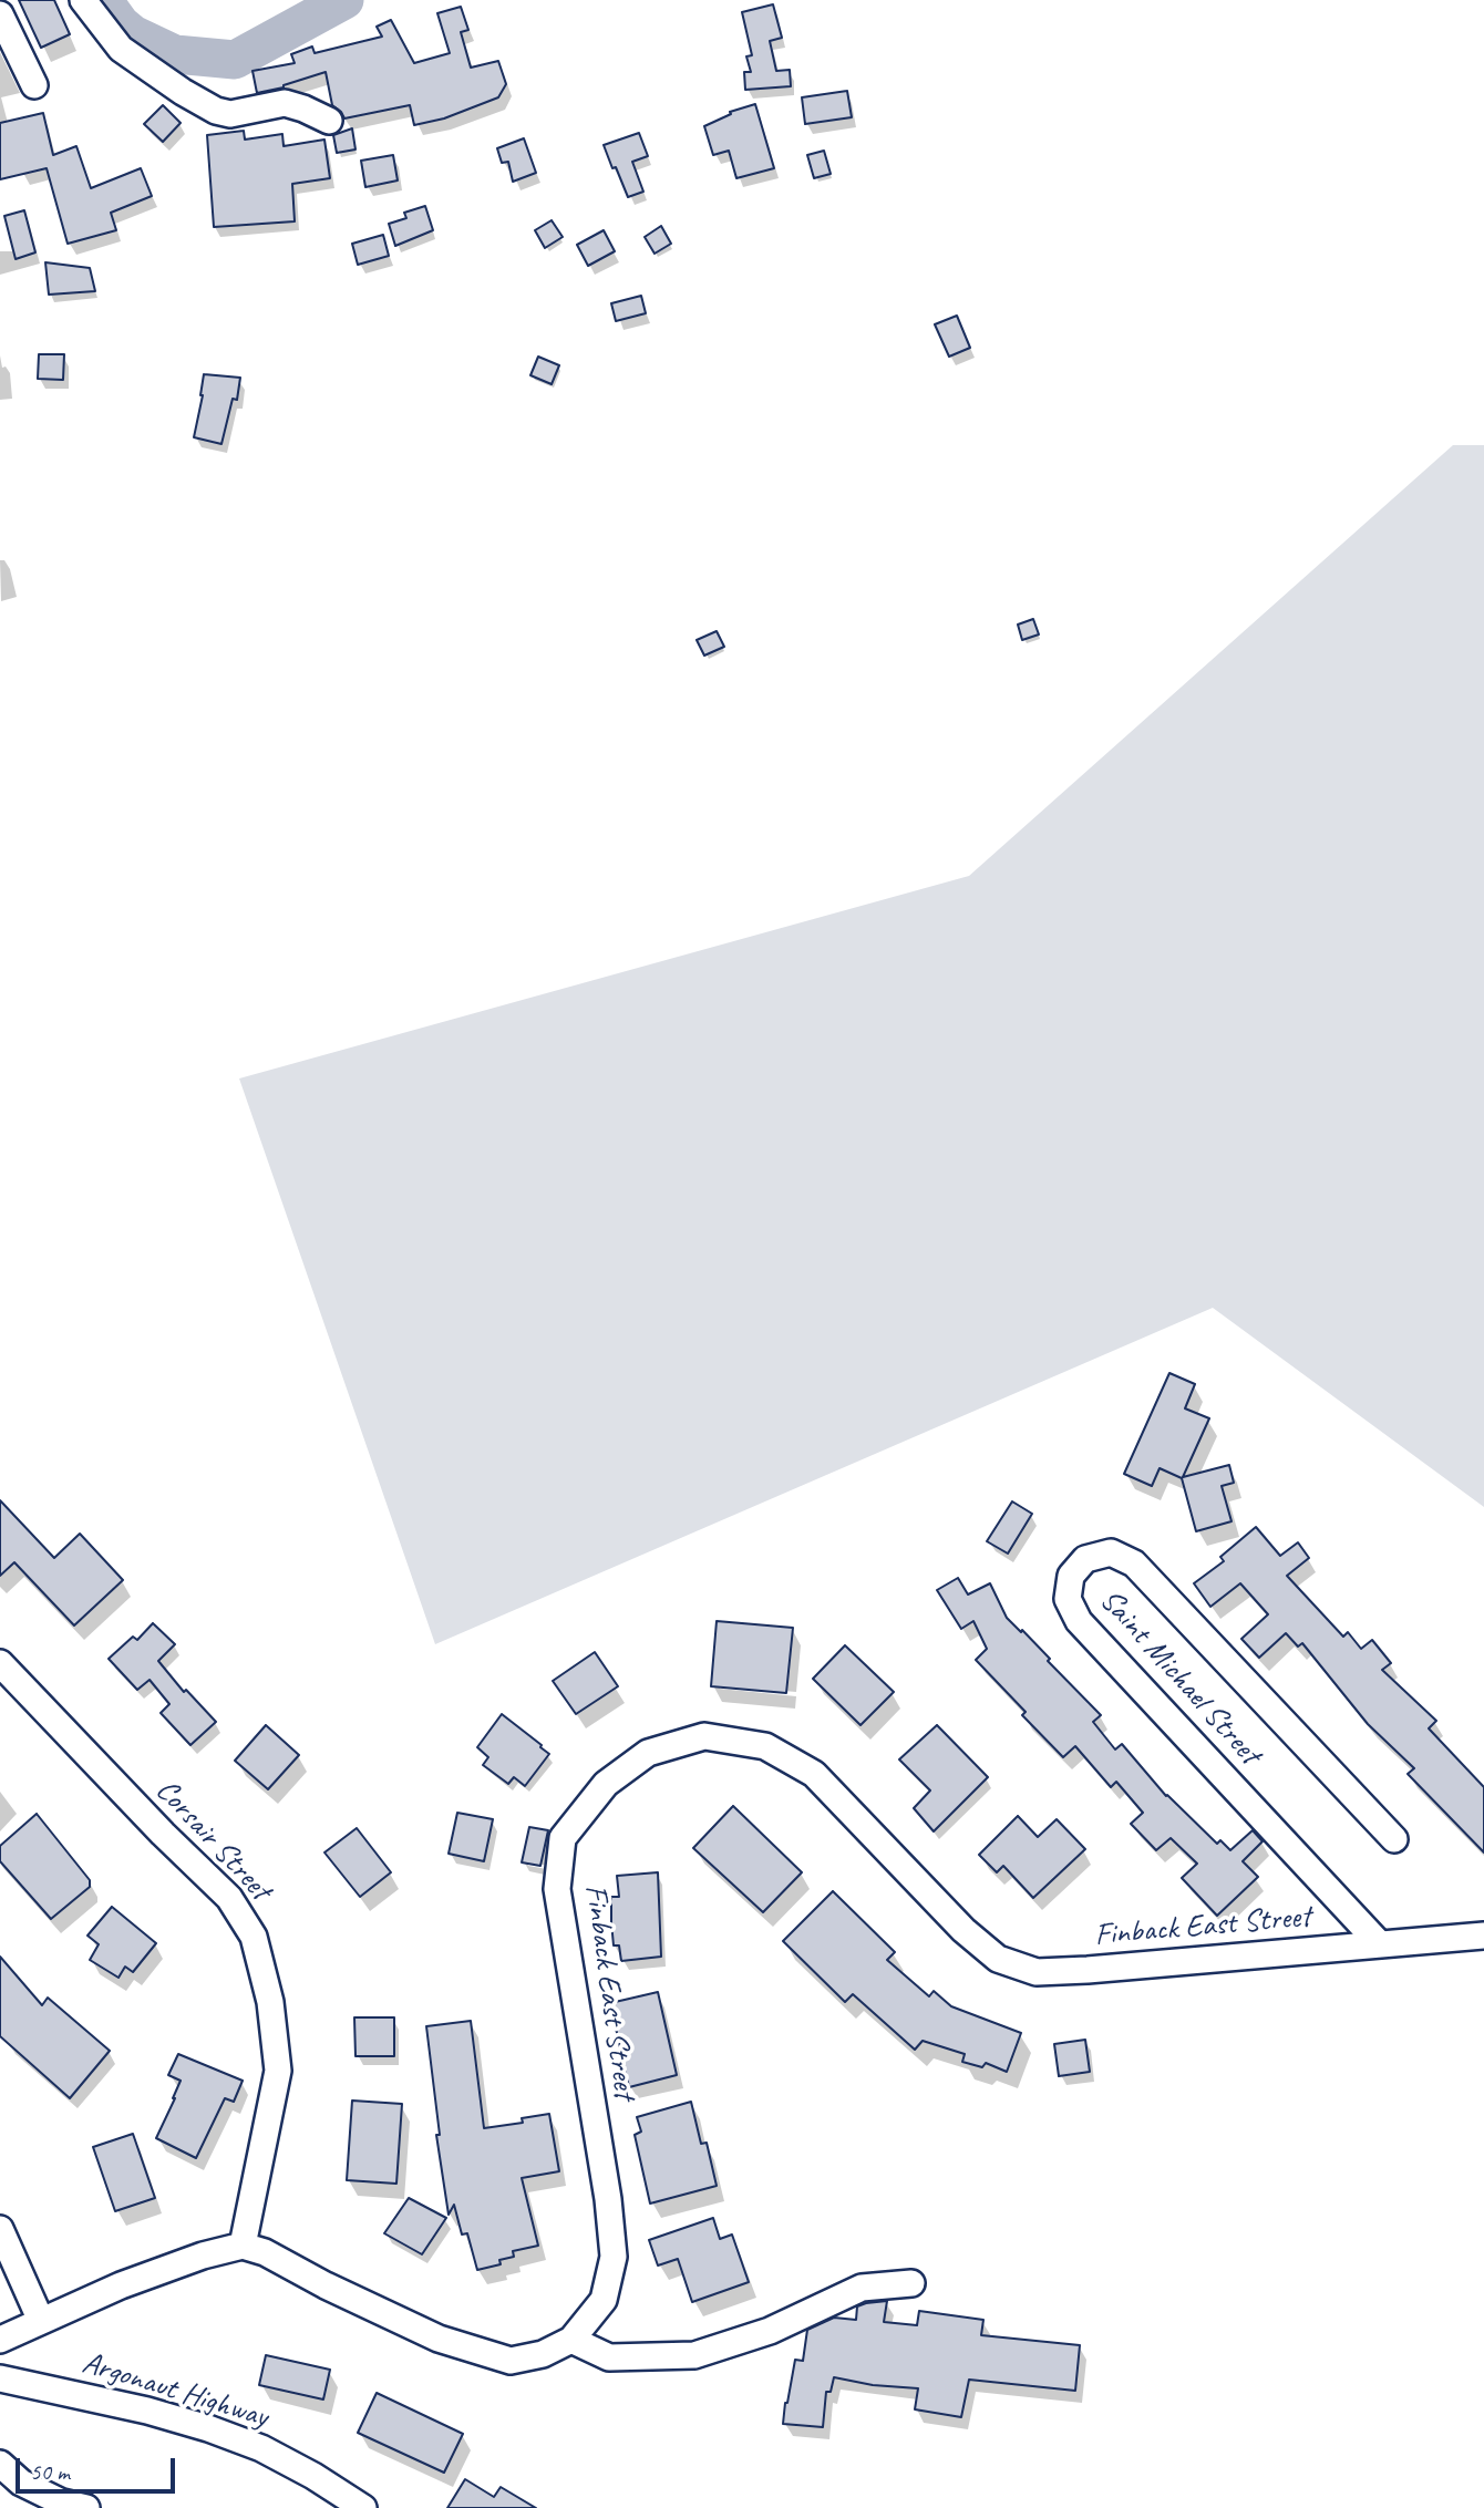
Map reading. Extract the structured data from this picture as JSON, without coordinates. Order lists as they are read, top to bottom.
{
  "streets": {
    "street": [
      "Saint Michael Street",
      "Corsair Street",
      "Finback East Street",
      "Argonaut Highway"
    ]
  },
  "crossings": [
    ["Saint Michael Street", "Finback East Street"],
    ["Corsair Street", "Finback East Street"]
  ],
  "scale_bar": "50 m"
}
